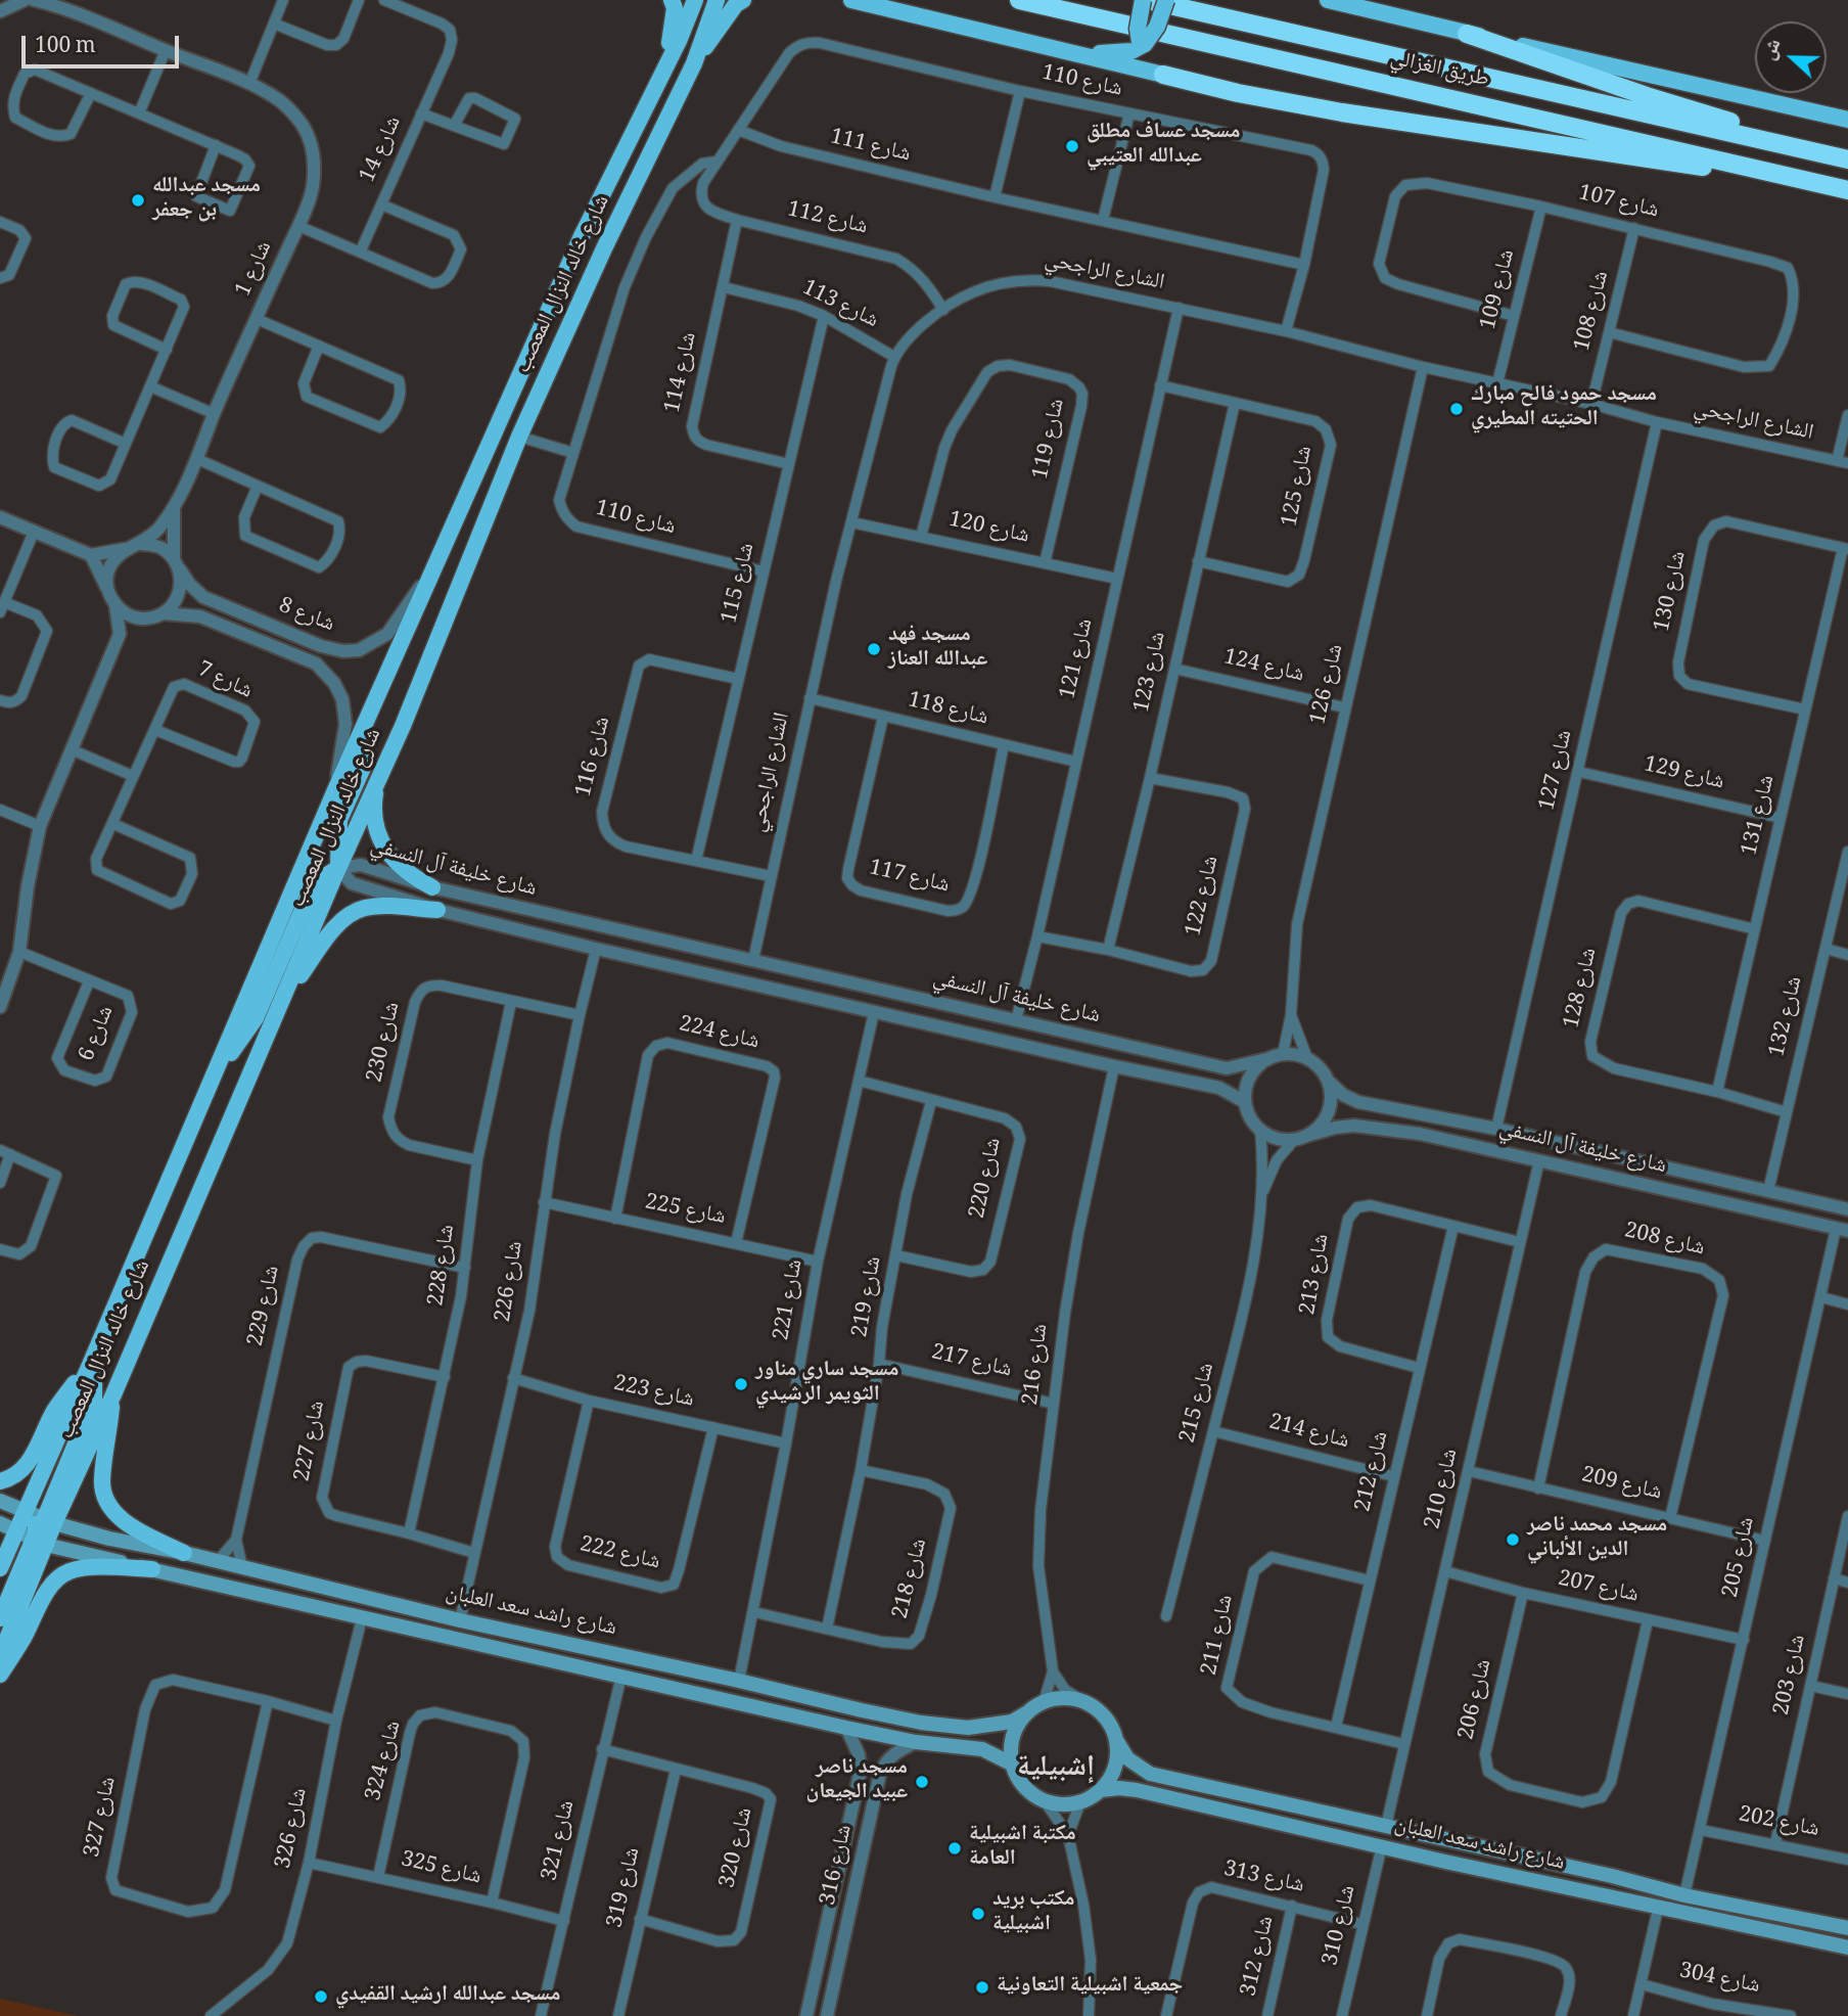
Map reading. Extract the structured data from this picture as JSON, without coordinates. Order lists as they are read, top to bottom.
{
  "streets": {
    "highway": ["طريق الغزالي"],
    "main road": ["شارع خالد النزال المعصب", "شارع راشد سعد العلبان"],
    "street": [
      "شارع 110",
      "شارع 111",
      "شارع 14",
      "شارع 107",
      "شارع 112",
      "شارع 1",
      "الشارع الراجحي",
      "شارع 109",
      "شارع 113",
      "شارع 108",
      "114 شارع",
      "شارع 119",
      "شارع 125",
      "شارع 120",
      "شارع 115",
      "شارع 130",
      "شارع 8",
      "شارع 121",
      "شارع 124",
      "شارع 123",
      "شارع 7",
      "شارع 126",
      "شارع 118",
      "شارع 116",
      "شارع 127",
      "شارع 129",
      "شارع 131",
      "شارع خليفة آل النسفي",
      "شارع 117",
      "شارع 122",
      "شارع 128",
      "شارع 132",
      "شارع 6",
      "شارع 224",
      "شارع 230",
      "شارع 220",
      "شارع 225",
      "شارع 208",
      "شارع 228",
      "شارع 213",
      "شارع 226",
      "شارع 219",
      "شارع 221",
      "شارع 229",
      "شارع 217",
      "شارع 216",
      "شارع 223",
      "شارع 215",
      "شارع 214",
      "شارع 227",
      "شارع 212",
      "شارع 209",
      "شارع 210",
      "شارع 222",
      "شارع 205",
      "شارع 218",
      "شارع 207",
      "شارع 211",
      "شارع 203",
      "شارع 206",
      "شارع 324",
      "شارع 327",
      "شارع 202",
      "شارع 326",
      "شارع 321",
      "شارع 320",
      "شارع 316",
      "شارع 325",
      "شارع 313",
      "شارع 319",
      "شارع 310",
      "شارع 312",
      "شارع 304"
    ]
  },
  "crossings": [
    ["شارع 110", "شارع 111"],
    ["شارع 110", "شارع 112"],
    ["شارع 110", "الشارع الراجحي"],
    ["شارع 110", "شارع 115"],
    ["شارع 14", "شارع 1"],
    ["شارع 107", "شارع 109"],
    ["شارع 107", "شارع 108"],
    ["شارع 112", "الشارع الراجحي"],
    ["شارع 112", "114 شارع"],
    ["شارع 1", "شارع 8"],
    ["الشارع الراجحي", "شارع 109"],
    ["الشارع الراجحي", "شارع 113"],
    ["الشارع الراجحي", "شارع 108"],
    ["الشارع الراجحي", "شارع 120"],
    ["الشارع الراجحي", "شارع 121"],
    ["الشارع الراجحي", "شارع 126"],
    ["الشارع الراجحي", "شارع 118"],
    ["الشارع الراجحي", "شارع 116"],
    ["الشارع الراجحي", "شارع 127"],
    ["الشارع الراجحي", "شارع خليفة آل النسفي"],
    ["شارع خالد النزال المعصب", "شارع 8"],
    ["شارع خالد النزال المعصب", "شارع خليفة آل النسفي"],
    ["شارع خالد النزال المعصب", "شارع راشد سعد العلبان"],
    ["شارع 113", "114 شارع"],
    ["شارع 113", "شارع 115"],
    ["114 شارع", "شارع 115"],
    ["شارع 119", "شارع 120"],
    ["شارع 125", "شارع 121"],
    ["شارع 125", "شارع 123"],
    ["شارع 120", "شارع 121"],
    ["شارع 115", "شارع 116"],
    ["شارع 130", "شارع 131"],
    ["شارع 121", "شارع 118"],
    ["شارع 121", "شارع خليفة آل النسفي"],
    ["شارع 121", "شارع 122"],
    ["شارع 124", "شارع 123"],
    ["شارع 124", "شارع 126"],
    ["شارع 123", "شارع 122"],
    ["شارع 126", "شارع خليفة آل النسفي"],
    ["شارع 126", "شارع 215"],
    ["شارع 118", "شارع 117"],
    ["شارع 127", "شارع 129"],
    ["شارع 127", "شارع خليفة آل النسفي"],
    ["شارع 129", "شارع 131"],
    ["شارع 131", "شارع 128"],
    ["شارع خليفة آل النسفي", "شارع 132"],
    ["شارع خليفة آل النسفي", "شارع 226"],
    ["شارع خليفة آل النسفي", "شارع 221"],
    ["شارع خليفة آل النسفي", "شارع 216"],
    ["شارع خليفة آل النسفي", "شارع 215"],
    ["شارع خليفة آل النسفي", "شارع 210"],
    ["شارع خليفة آل النسفي", "شارع 205"],
    ["شارع 128", "شارع 132"],
    ["شارع 224", "شارع 225"],
    ["شارع 230", "شارع 228"],
    ["شارع 230", "شارع 226"],
    ["شارع 220", "شارع 219"],
    ["شارع 220", "شارع 221"],
    ["شارع 225", "شارع 226"],
    ["شارع 225", "شارع 221"],
    ["شارع 208", "شارع 209"],
    ["شارع 228", "شارع 229"],
    ["شارع 228", "شارع 227"],
    ["شارع 213", "شارع 212"],
    ["شارع 213", "شارع 210"],
    ["شارع 226", "شارع 223"],
    ["شارع 226", "شارع 227"],
    ["شارع 226", "شارع راشد سعد العلبان"],
    ["شارع 219", "شارع 217"],
    ["شارع 219", "شارع 218"],
    ["شارع 221", "شارع 223"],
    ["شارع 221", "شارع 218"],
    ["شارع 221", "شارع راشد سعد العلبان"],
    ["شارع 229", "شارع راشد سعد العلبان"],
    ["شارع 217", "شارع 216"],
    ["شارع 216", "شارع راشد سعد العلبان"],
    ["شارع 223", "شارع 222"],
    ["شارع 215", "شارع 214"],
    ["شارع 214", "شارع 212"],
    ["شارع 212", "شارع 211"],
    ["شارع 209", "شارع 210"],
    ["شارع 209", "شارع 205"],
    ["شارع 210", "شارع 207"],
    ["شارع 210", "شارع راشد سعد العلبان"],
    ["شارع 210", "شارع 211"],
    ["شارع 205", "شارع 207"],
    ["شارع 205", "شارع راشد سعد العلبان"],
    ["شارع 205", "شارع 202"],
    ["شارع 207", "شارع 206"],
    ["شارع راشد سعد العلبان", "شارع 326"],
    ["شارع راشد سعد العلبان", "شارع 321"],
    ["شارع راشد سعد العلبان", "شارع 316"],
    ["شارع راشد سعد العلبان", "شارع 310"],
    ["شارع 203", "شارع 202"],
    ["شارع 324", "شارع 325"],
    ["شارع 327", "شارع 326"],
    ["شارع 326", "شارع 325"],
    ["شارع 321", "شارع 320"],
    ["شارع 321", "شارع 325"],
    ["شارع 320", "شارع 319"],
    ["شارع 313", "شارع 310"],
    ["شارع 313", "شارع 312"]
  ],
  "districts": ["إشبيلية"],
  "places": [
    "مسجد عساف مطلق عبدالله العتيبي",
    "مسجد عبدالله بن جعفر",
    "مسجد حمود فالح مبارك الحتيته المطيري",
    "مسجد فهد عبدالله العناز",
    "مسجد ساري مناور الثويمر الرشيدي",
    "مسجد محمد ناصر الدين الألباني",
    "مسجد ناصر عبيد الجيعان",
    "مكتبة اشبيلية العامة",
    "مكتب بريد اشبيلية",
    "جمعية اشبيلية التعاونية",
    "مسجد عبدالله ارشيد القفيدي"
  ],
  "scale_bar": "100 m",
  "north": "left"
}
